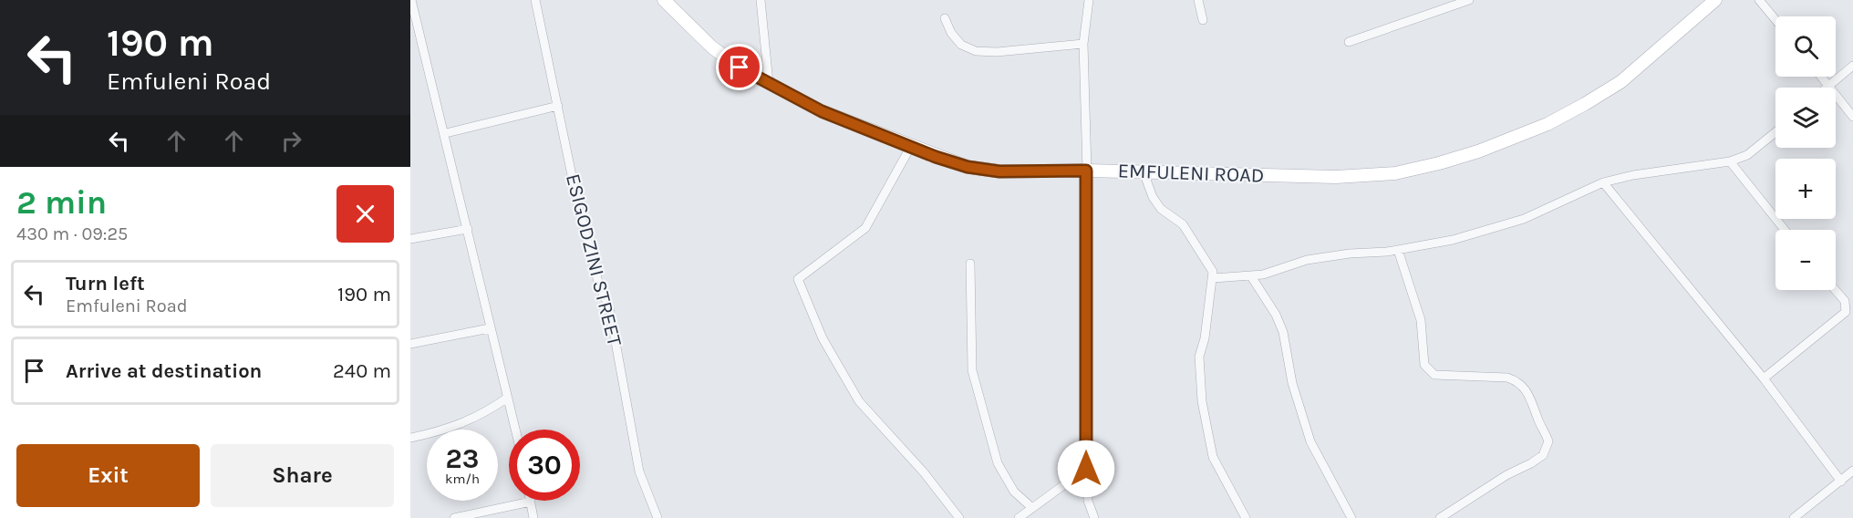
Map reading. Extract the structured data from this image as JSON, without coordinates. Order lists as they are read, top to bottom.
{
  "streets": {
    "street": ["EMFULENI ROAD", "ESIGODZINI STREET"]
  },
  "page": {
    "turn": ["190 m", "Emfuleni Road"],
    "map_buttons": ["+", "−"],
    "heading": ["2 min", "430 m · 09:25"],
    "list": [
      {
        "name": "Turn left",
        "note": "Emfuleni Road",
        "value": "190 m"
      },
      {
        "name": "Arrive at destination",
        "value": "240 m"
      }
    ],
    "speed": "23 km/h",
    "limit": "30",
    "buttons": ["Exit", "Share"]
  }
}
